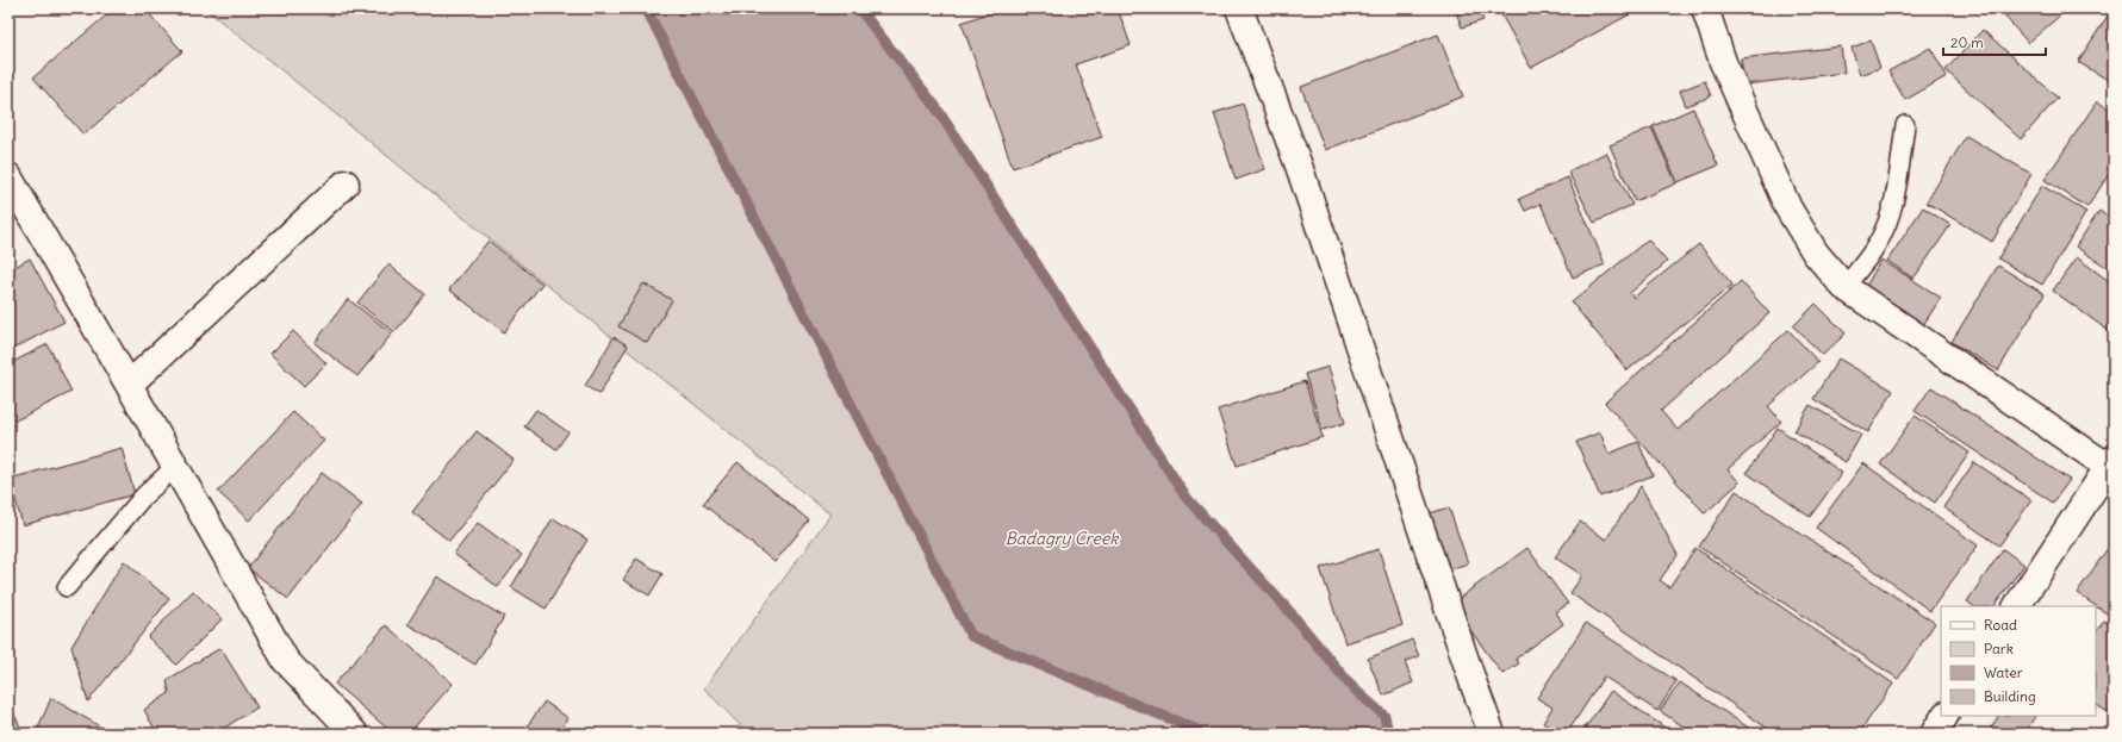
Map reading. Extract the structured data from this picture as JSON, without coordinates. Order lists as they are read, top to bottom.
{
  "water": ["Badagry Creek"],
  "legend": [
    "Road",
    "Park",
    "Water",
    "Building"
  ],
  "scale_bar": "20 m"
}
